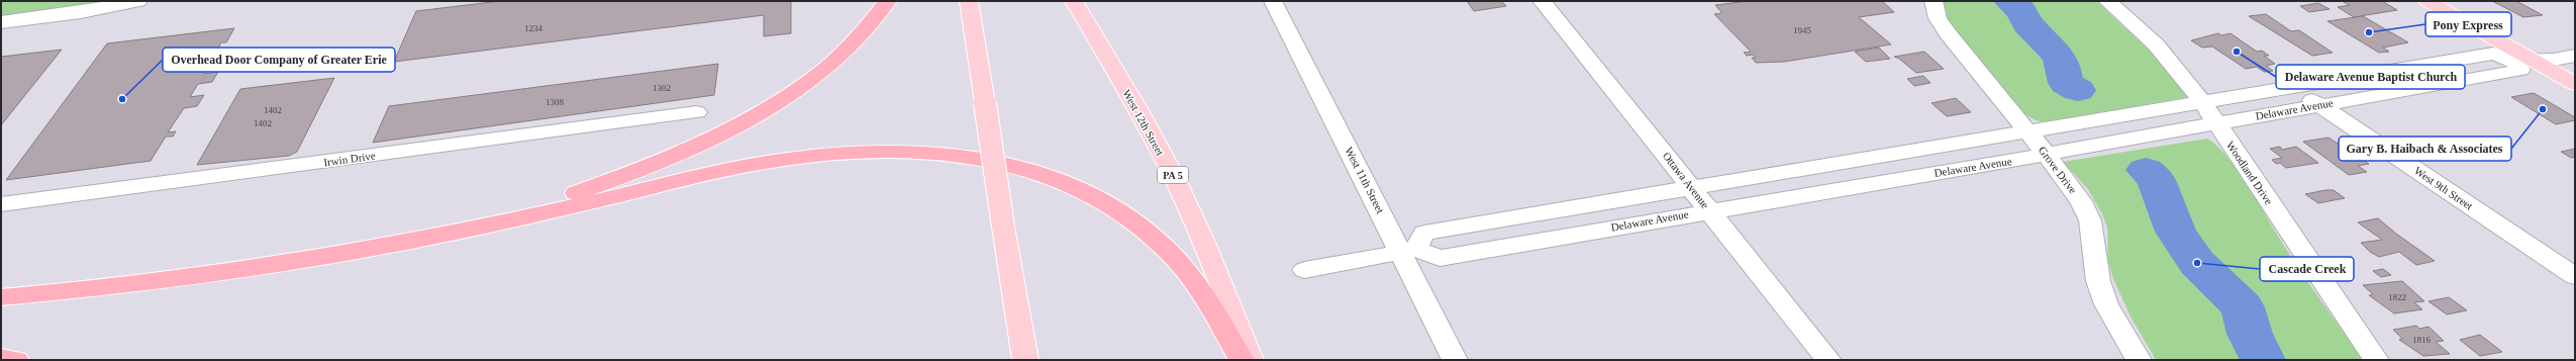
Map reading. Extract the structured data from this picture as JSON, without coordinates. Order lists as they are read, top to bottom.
{
  "streets": {
    "main road": ["West 12th Street", "PA 5"],
    "street": [
      "Delaware Avenue",
      "Irwin Drive",
      "Grove Drive",
      "Woodland Drive",
      "West 11th Street",
      "Ottawa Avenue",
      "West 9th Street"
    ]
  },
  "crossings": [
    ["Delaware Avenue", "Grove Drive"],
    ["Delaware Avenue", "Woodland Drive"],
    ["Delaware Avenue", "West 11th Street"],
    ["Delaware Avenue", "Ottawa Avenue"],
    ["Delaware Avenue", "West 9th Street"]
  ],
  "places": [
    "Pony Express",
    "Delaware Avenue Baptist Church",
    "Overhead Door Company of Greater Erie",
    "Gary B. Haibach & Associates",
    "Cascade Creek"
  ],
  "house_numbers": [
    "1234",
    "1945",
    "1302",
    "1308",
    "1402",
    "1402",
    "1822",
    "1816"
  ]
}
